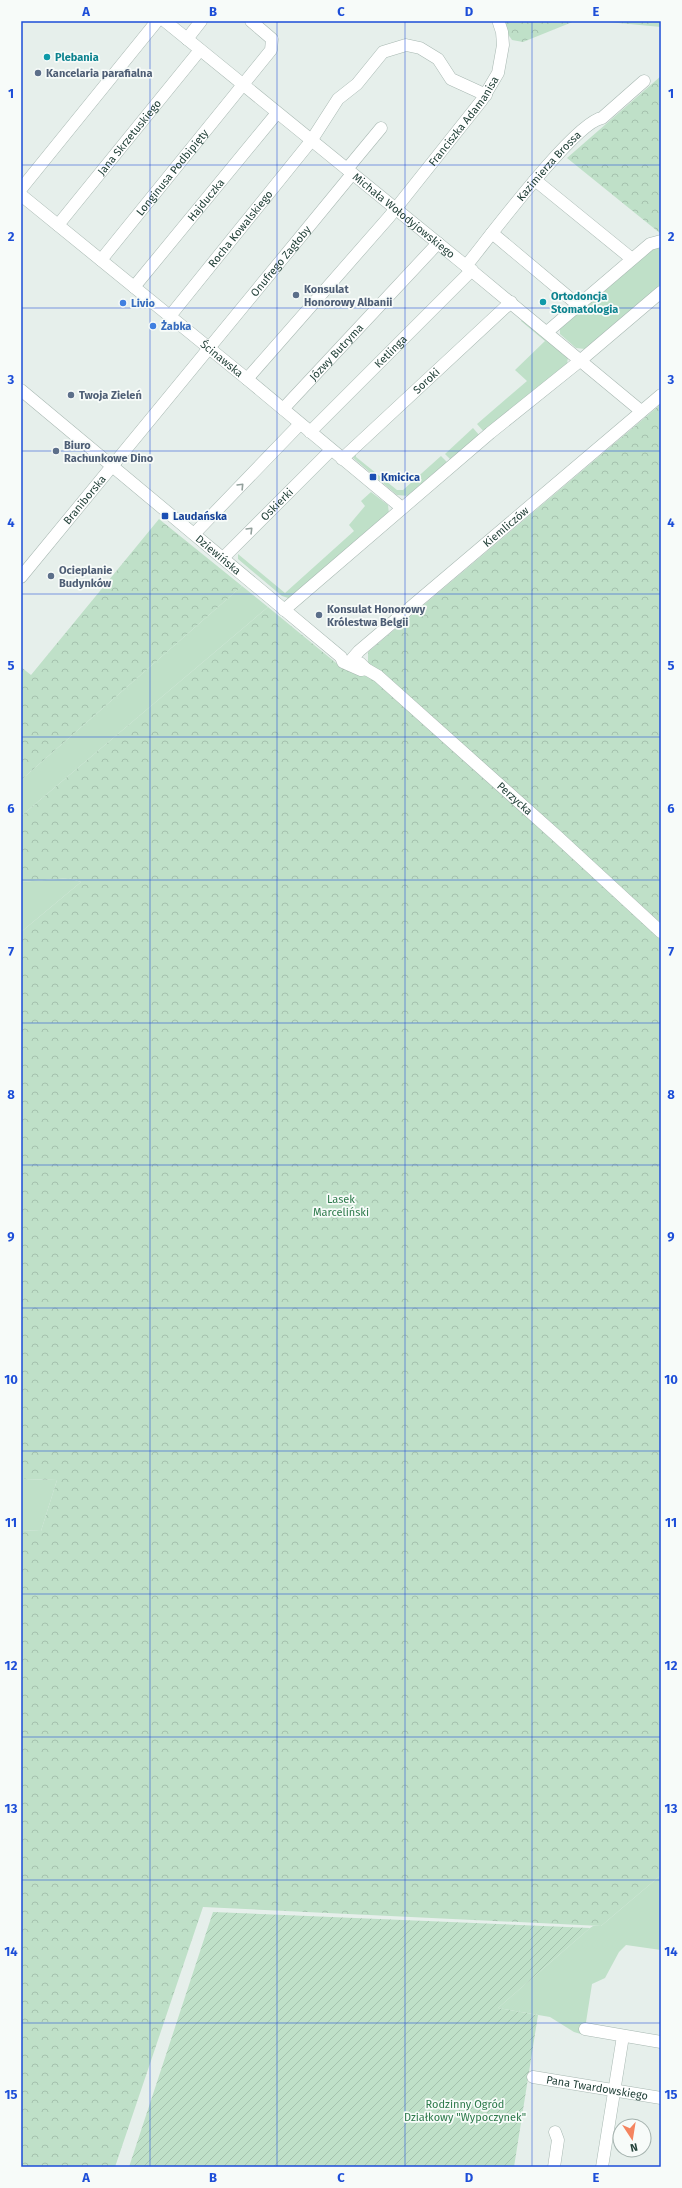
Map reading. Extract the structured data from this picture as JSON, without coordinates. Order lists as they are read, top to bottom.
{
  "streets": {
    "street": [
      "Franciszka Adamanisa",
      "Jana Skrzetuskiego",
      "Kazimierza Brossa",
      "Longinusa Podbipięty",
      "Hajduczka",
      "Michała Wołodyjowskiego",
      "Rocha Kowalskiego",
      "Onufrego Zagłoby",
      "Ketlinga",
      "Józwy Butryma",
      "Ścinawska",
      "Soroki",
      "Braniborska",
      "Oskierki",
      "Kiemliczów",
      "Dziewińska",
      "Perzycka",
      "Pana Twardowskiego"
    ]
  },
  "crossings": [
    ["Franciszka Adamanisa", "Michała Wołodyjowskiego"],
    ["Franciszka Adamanisa", "Rocha Kowalskiego"],
    ["Franciszka Adamanisa", "Ścinawska"],
    ["Jana Skrzetuskiego", "Michała Wołodyjowskiego"],
    ["Jana Skrzetuskiego", "Ścinawska"],
    ["Kazimierza Brossa", "Michała Wołodyjowskiego"],
    ["Kazimierza Brossa", "Ketlinga"],
    ["Longinusa Podbipięty", "Michała Wołodyjowskiego"],
    ["Longinusa Podbipięty", "Ścinawska"],
    ["Hajduczka", "Michała Wołodyjowskiego"],
    ["Hajduczka", "Ścinawska"],
    ["Michała Wołodyjowskiego", "Rocha Kowalskiego"],
    ["Michała Wołodyjowskiego", "Onufrego Zagłoby"],
    ["Michała Wołodyjowskiego", "Ketlinga"],
    ["Michała Wołodyjowskiego", "Józwy Butryma"],
    ["Michała Wołodyjowskiego", "Soroki"],
    ["Michała Wołodyjowskiego", "Kiemliczów"],
    ["Rocha Kowalskiego", "Ścinawska"],
    ["Onufrego Zagłoby", "Ścinawska"],
    ["Onufrego Zagłoby", "Braniborska"],
    ["Ketlinga", "Ścinawska"],
    ["Józwy Butryma", "Ścinawska"],
    ["Ścinawska", "Soroki"],
    ["Ścinawska", "Braniborska"],
    ["Ścinawska", "Oskierki"],
    ["Braniborska", "Dziewińska"],
    ["Oskierki", "Dziewińska"],
    ["Kiemliczów", "Dziewińska"],
    ["Dziewińska", "Perzycka"]
  ],
  "parks": ["Lasek Marceliński", "Rodzinny Ogród Działkowy \"Wypoczynek\""],
  "places": {
    "other": [
      "Plebania",
      "Kancelaria parafialna",
      "Konsulat Honorowy Albanii",
      "Ortodoncja Stomatologia",
      "Livio",
      "Żabka",
      "Twoja Zieleń",
      "Biuro Rachunkowe Dino",
      "Ocieplanie Budynków",
      "Konsulat Honorowy Królestwa Belgii"
    ],
    "transit": ["Kmicica", "Laudańska"]
  },
  "north": "bottom",
  "grid": {
    "columns": [
      "A",
      "B",
      "C",
      "D",
      "E"
    ],
    "rows": [
      "1",
      "2",
      "3",
      "4",
      "5",
      "6",
      "7",
      "8",
      "9",
      "10",
      "11",
      "12",
      "13",
      "14",
      "15"
    ]
  }
}
